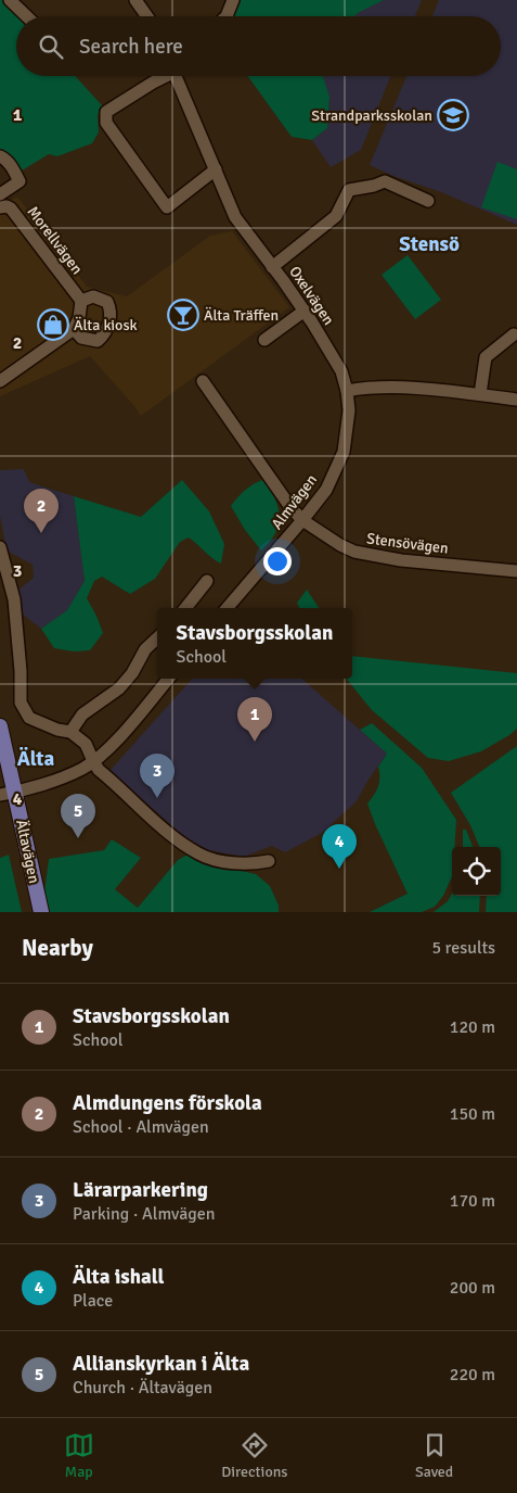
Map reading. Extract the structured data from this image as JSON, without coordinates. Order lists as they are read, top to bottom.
{
  "streets": {
    "main road": ["Ältavägen"],
    "street": [
      "Morellvägen",
      "Oxelvägen",
      "Almvägen",
      "Stensövägen"
    ]
  },
  "crossings": [
    ["Oxelvägen", "Almvägen"],
    ["Almvägen", "Stensövägen"]
  ],
  "districts": ["Stensö", "Älta"],
  "places": {
    "school or university": ["Strandparksskolan"],
    "bar": ["Älta Träffen"],
    "shop": ["Älta kiosk"]
  },
  "page": {
    "search": "Search here",
    "pins": [
      "2",
      "1",
      "3",
      "5",
      "4"
    ],
    "popup": ["Stavsborgsskolan", "School"],
    "heading": ["Nearby", "5 results"],
    "list": [
      {
        "mark": "1",
        "name": "Stavsborgsskolan",
        "note": "School",
        "value": "120 m"
      },
      {
        "mark": "2",
        "name": "Almdungens förskola",
        "note": "School · Almvägen",
        "value": "150 m"
      },
      {
        "mark": "3",
        "name": "Lärarparkering",
        "note": "Parking · Almvägen",
        "value": "170 m"
      },
      {
        "mark": "4",
        "name": "Älta ishall",
        "note": "Place",
        "value": "200 m"
      },
      {
        "mark": "5",
        "name": "Allianskyrkan i Älta",
        "note": "Church · Ältavägen",
        "value": "220 m"
      }
    ],
    "nav": ["Map", "Directions", "Saved"]
  },
  "grid": {
    "rows": [
      "1",
      "2",
      "3",
      "4"
    ]
  }
}
